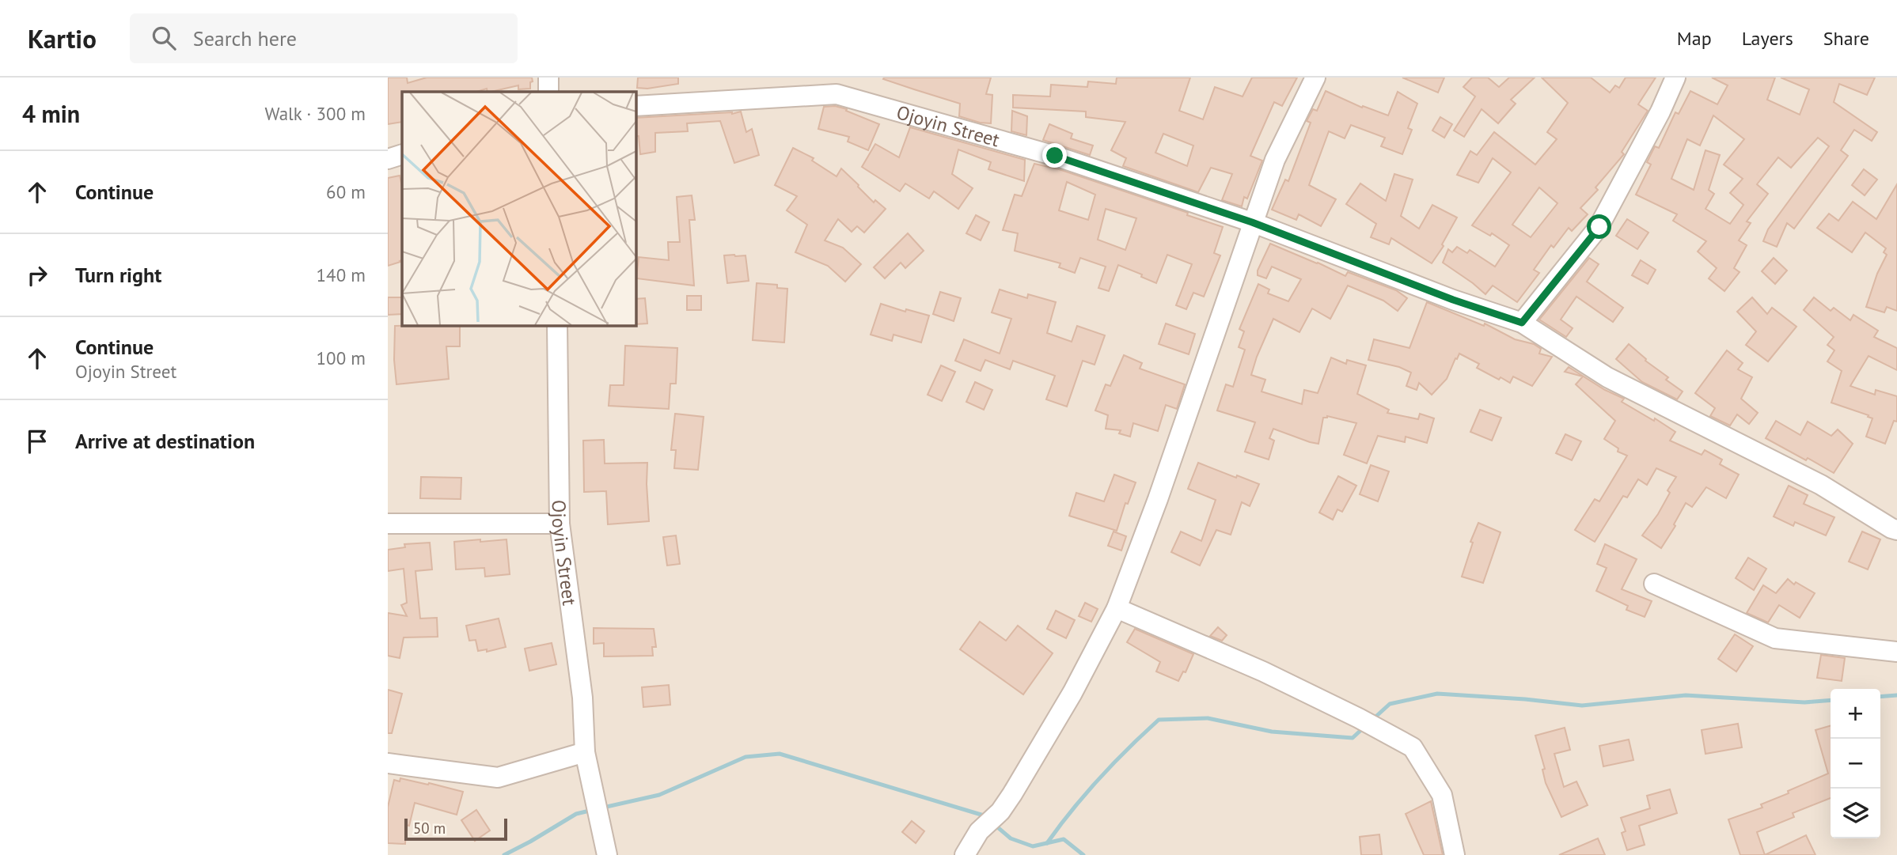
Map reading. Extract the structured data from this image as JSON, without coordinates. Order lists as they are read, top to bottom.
{
  "streets": {
    "street": ["Ojoyin Street"]
  },
  "scale_bar": "50 m",
  "page": {
    "header": "Kartio",
    "search": "Search here",
    "nav": ["Map", "Layers", "Share"],
    "heading": ["4 min", "Walk · 300 m"],
    "list": [
      ["Continue", "60 m"],
      ["Turn right", "140 m"],
      ["Continue", "Ojoyin Street", "100 m"],
      "Arrive at destination"
    ],
    "map_buttons": ["+", "−"],
    "scale": "50 m"
  }
}
